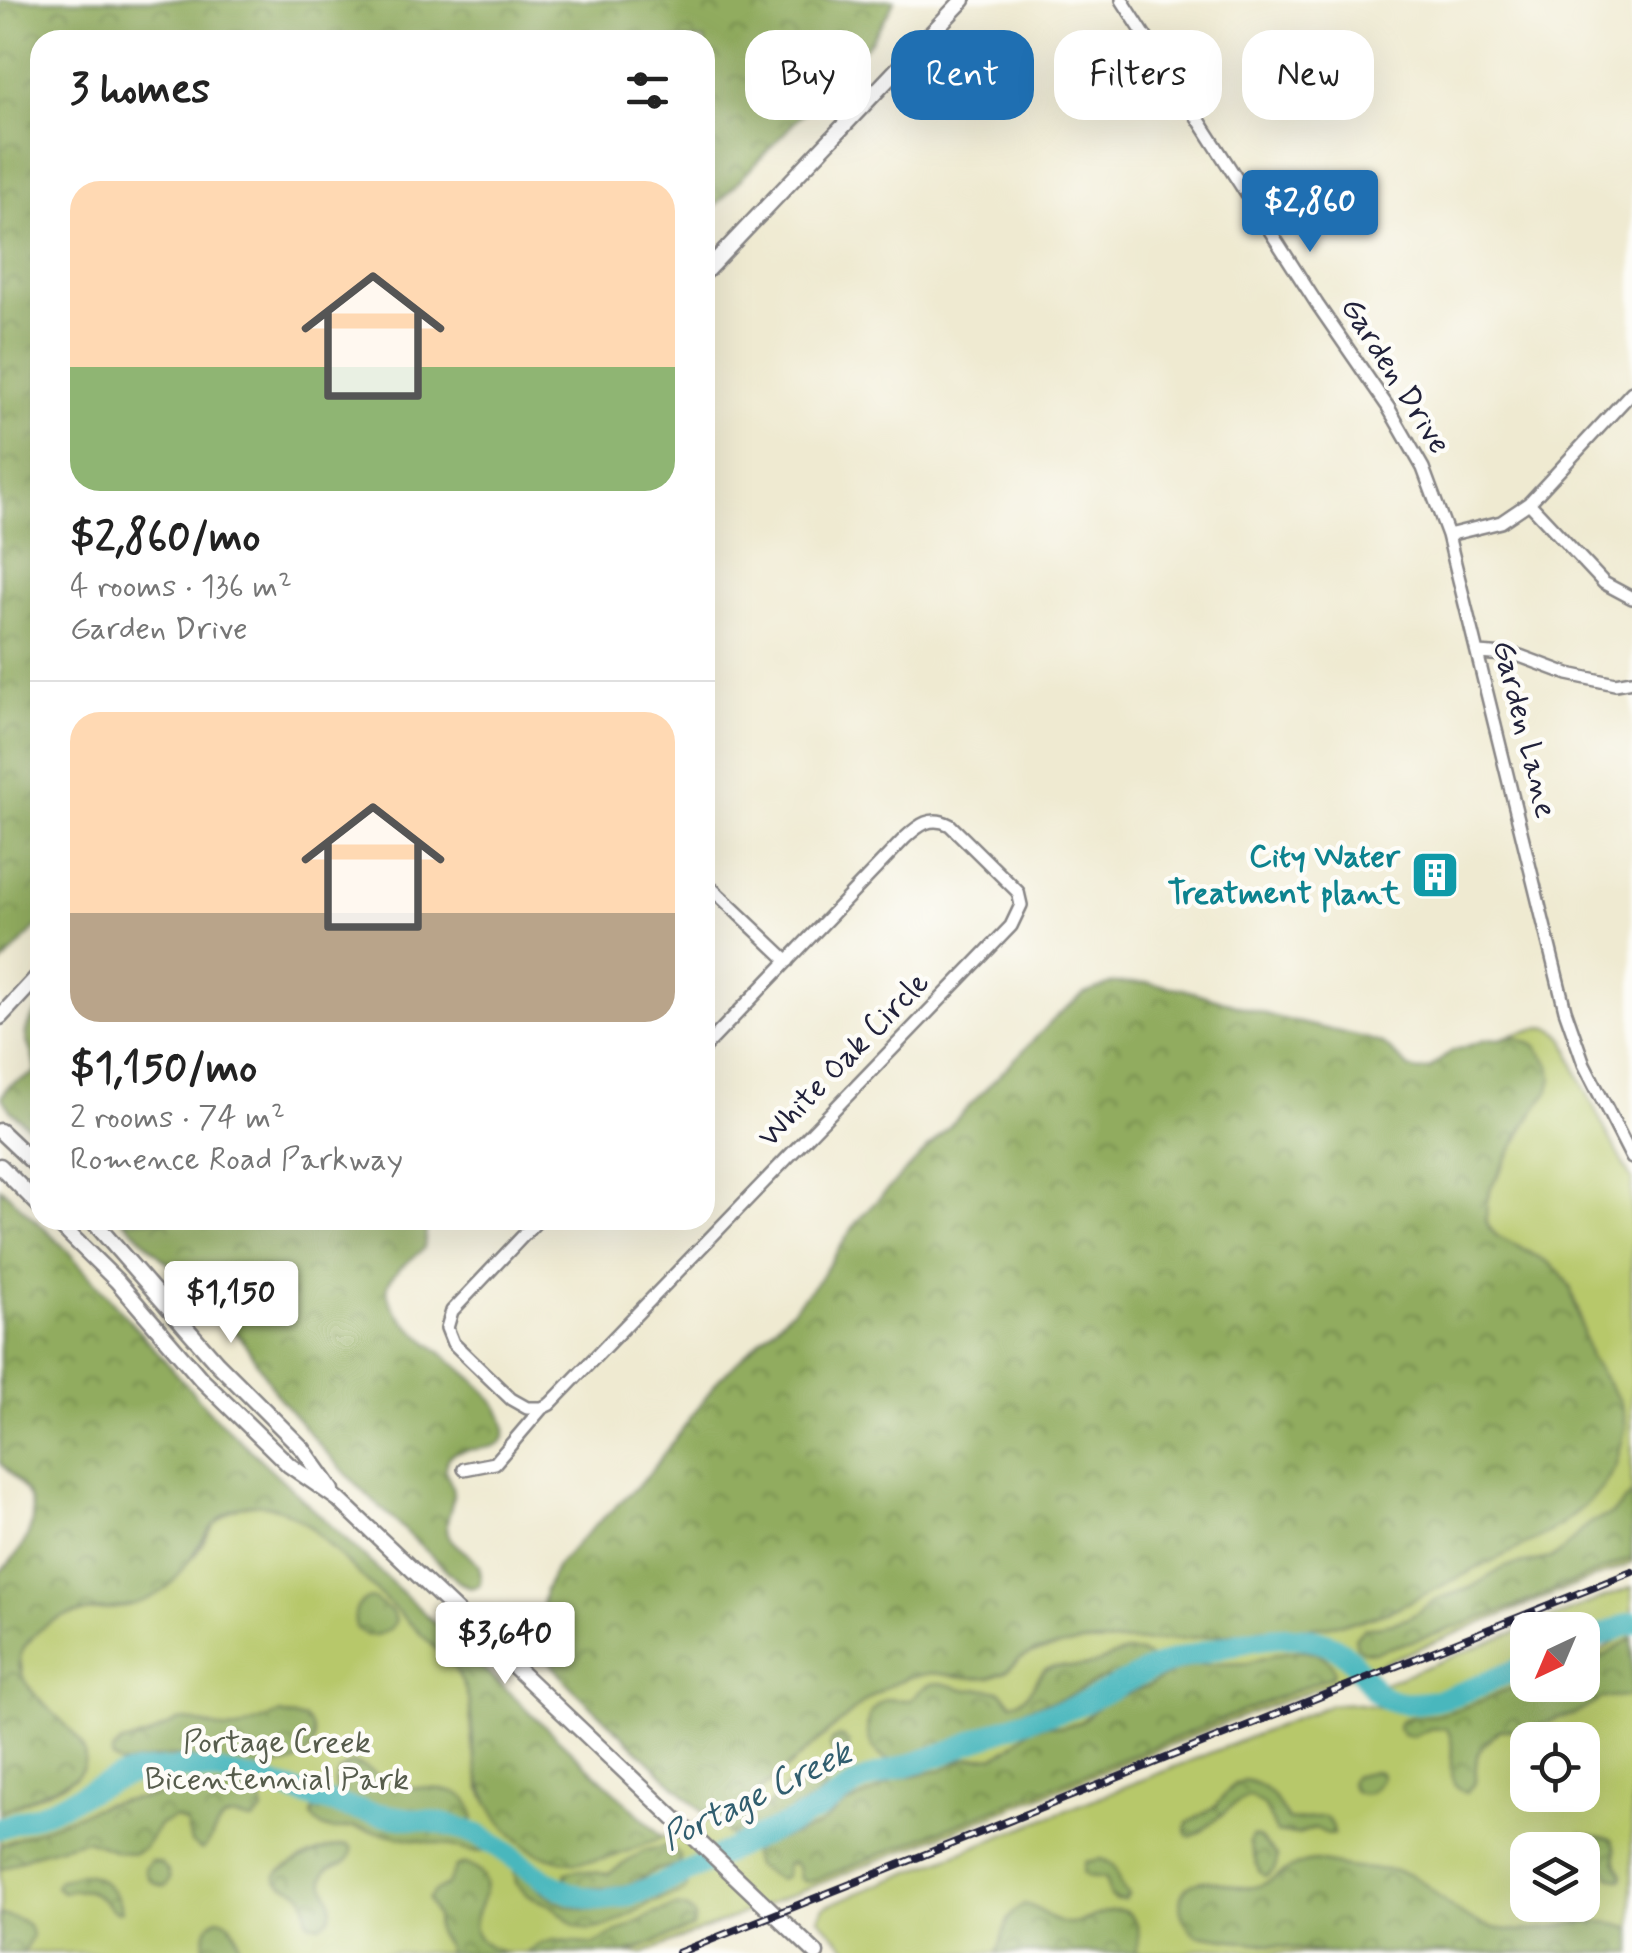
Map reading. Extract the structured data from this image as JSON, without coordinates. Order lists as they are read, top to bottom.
{
  "streets": {
    "street": ["Garden Drive", "Garden Lane", "White Oak Circle"]
  },
  "crossings": [
    ["Garden Drive", "Garden Lane"]
  ],
  "water": ["Portage Creek"],
  "parks": ["Portage Creek Bicentennial Park"],
  "places": {
    "building": ["City Water Treatment plant"]
  },
  "north": "bottom left",
  "page": {
    "chip": [
      "Buy",
      "Rent",
      "Filters",
      "New"
    ],
    "heading": "3 homes",
    "list": [
      {
        "name": "$2,860/mo",
        "note": "4 rooms · 136 m² · Garden Drive"
      },
      {
        "name": "$1,150/mo",
        "note": "2 rooms · 74 m² · Romence Road Parkway"
      }
    ],
    "price": ["$2,860", "$1,150", "$3,640"]
  }
}
